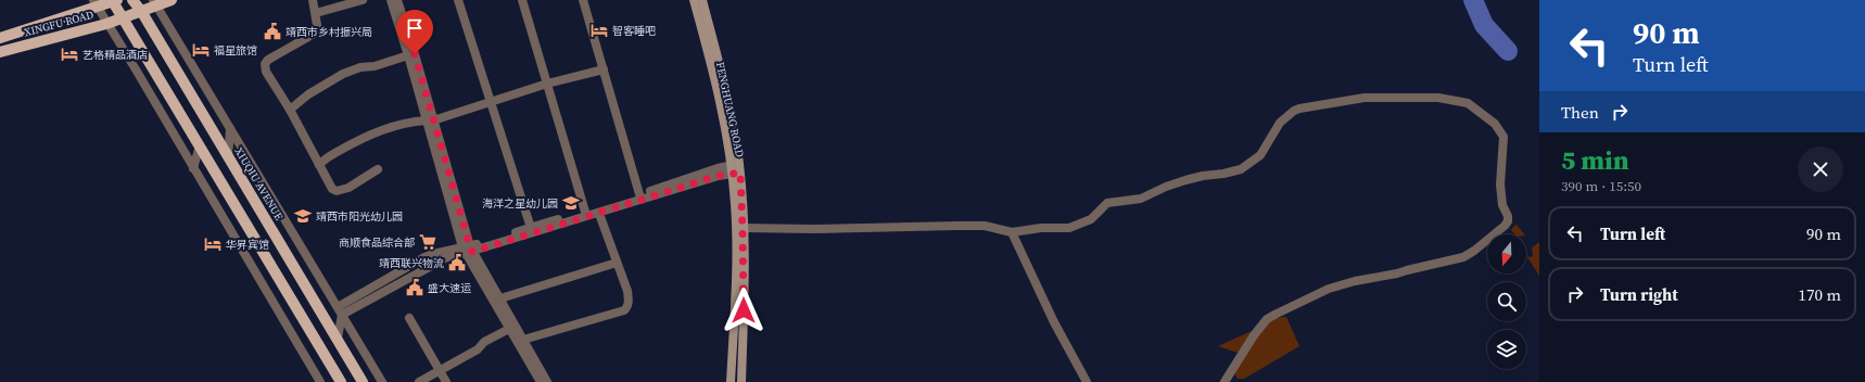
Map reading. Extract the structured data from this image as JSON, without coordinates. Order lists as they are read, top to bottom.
{
  "streets": {
    "main road": ["XINGFU ROAD", "FENGHUANG ROAD", "XIUQIU AVENUE"]
  },
  "crossings": [
    ["XINGFU ROAD", "XIUQIU AVENUE"]
  ],
  "places": {
    "hotel": [
      "智客睡吧",
      "福星旅馆",
      "艺格精品酒店",
      "华昇宾馆"
    ],
    "public building": ["靖西市乡村振兴局", "靖西联兴物流", "盛大速运"],
    "school or university": ["海洋之星幼儿园", "靖西市阳光幼儿园"],
    "supermarket": ["商顺食品综合部"]
  },
  "north": "bottom",
  "page": {
    "turn": ["90 m", "Turn left"],
    "then": "Then",
    "heading": ["5 min", "390 m · 15:50"],
    "list": [
      {
        "name": "Turn left",
        "value": "90 m"
      },
      {
        "name": "Turn right",
        "value": "170 m"
      }
    ]
  }
}
